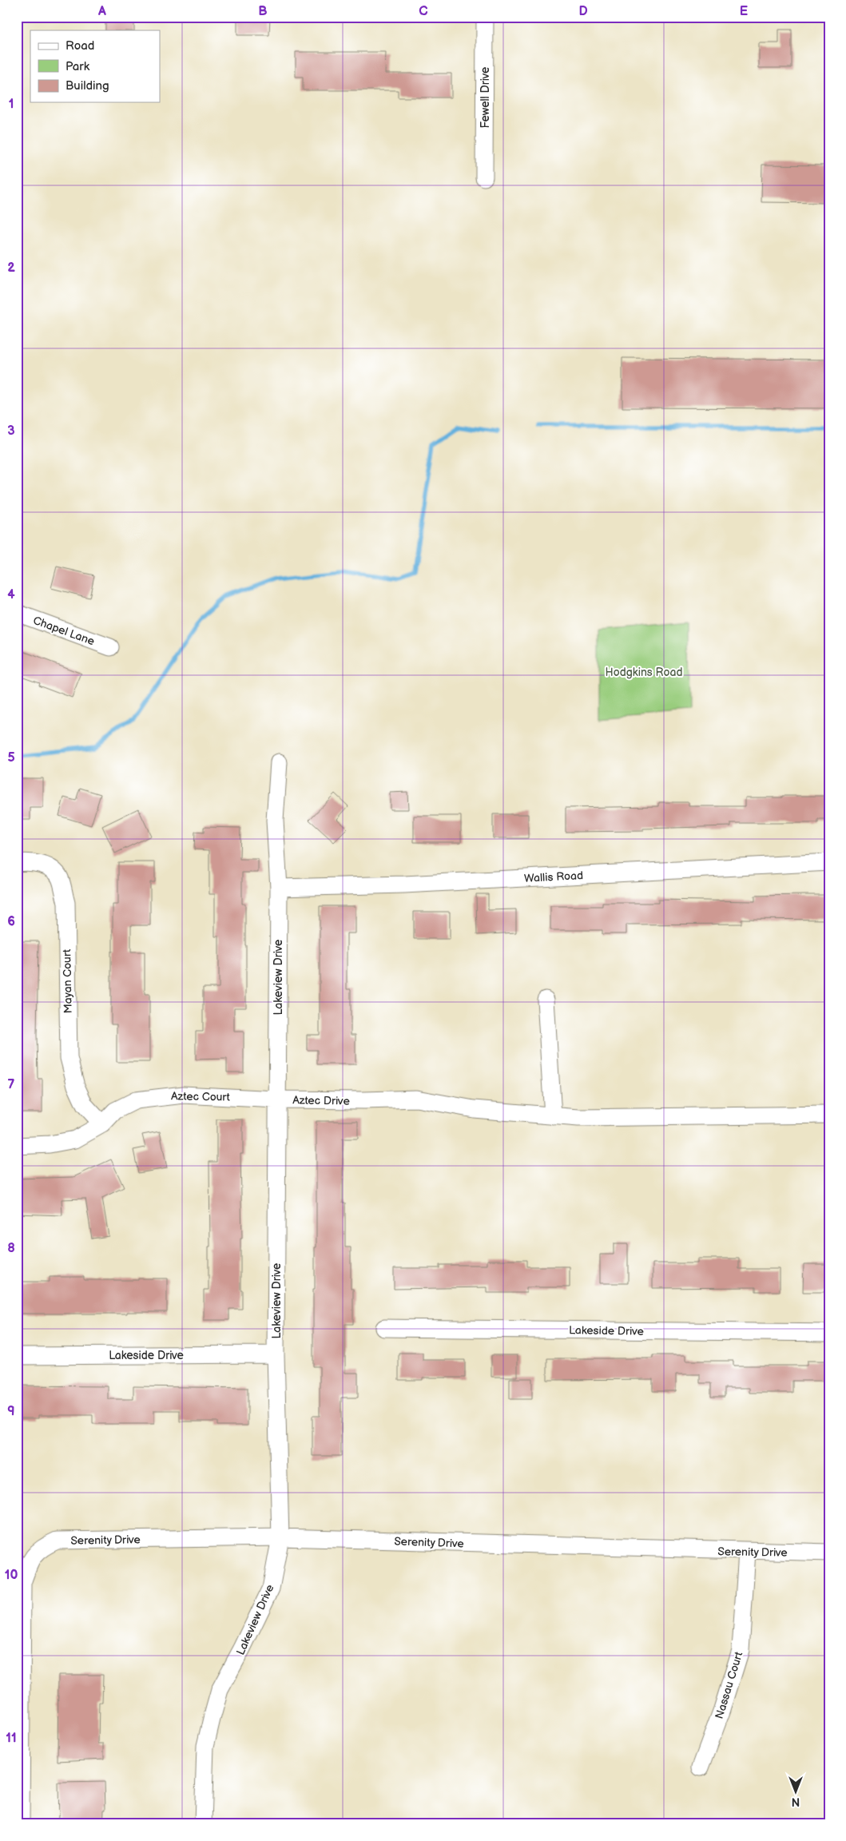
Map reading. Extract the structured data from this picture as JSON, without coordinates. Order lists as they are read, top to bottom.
{
  "streets": {
    "street": [
      "Fewell Drive",
      "Chapel Lane",
      "Wallis Road",
      "Lakeview Drive",
      "Mayan Court",
      "Aztec Court",
      "Aztec Drive",
      "Lakeside Drive",
      "Serenity Drive",
      "Nassau Court"
    ]
  },
  "crossings": [
    ["Wallis Road", "Lakeview Drive"],
    ["Lakeview Drive", "Aztec Court"],
    ["Lakeview Drive", "Aztec Drive"],
    ["Lakeview Drive", "Lakeside Drive"],
    ["Lakeview Drive", "Serenity Drive"],
    ["Mayan Court", "Aztec Court"],
    ["Aztec Court", "Aztec Drive"],
    ["Serenity Drive", "Nassau Court"]
  ],
  "parks": ["Hodgkins Road"],
  "legend": ["Road", "Park", "Building"],
  "north": "bottom",
  "grid": {
    "columns": [
      "A",
      "B",
      "C",
      "D",
      "E"
    ],
    "rows": [
      "1",
      "2",
      "3",
      "4",
      "5",
      "6",
      "7",
      "8",
      "9",
      "10",
      "11"
    ]
  }
}
